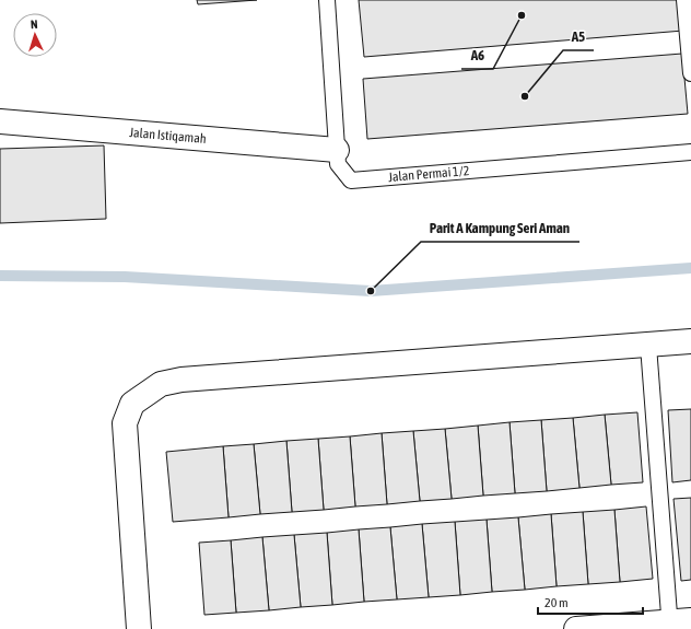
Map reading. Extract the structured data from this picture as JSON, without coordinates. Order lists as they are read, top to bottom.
{
  "streets": {
    "street": ["Jalan Istiqamah"],
    "lane": ["Jalan Permai 1/2"]
  },
  "crossings": [
    ["Jalan Istiqamah", "Jalan Permai 1/2"]
  ],
  "places": ["A6", "A5", "Parit A Kampung Seri Aman"],
  "scale_bar": "20 m",
  "north": "top"
}
